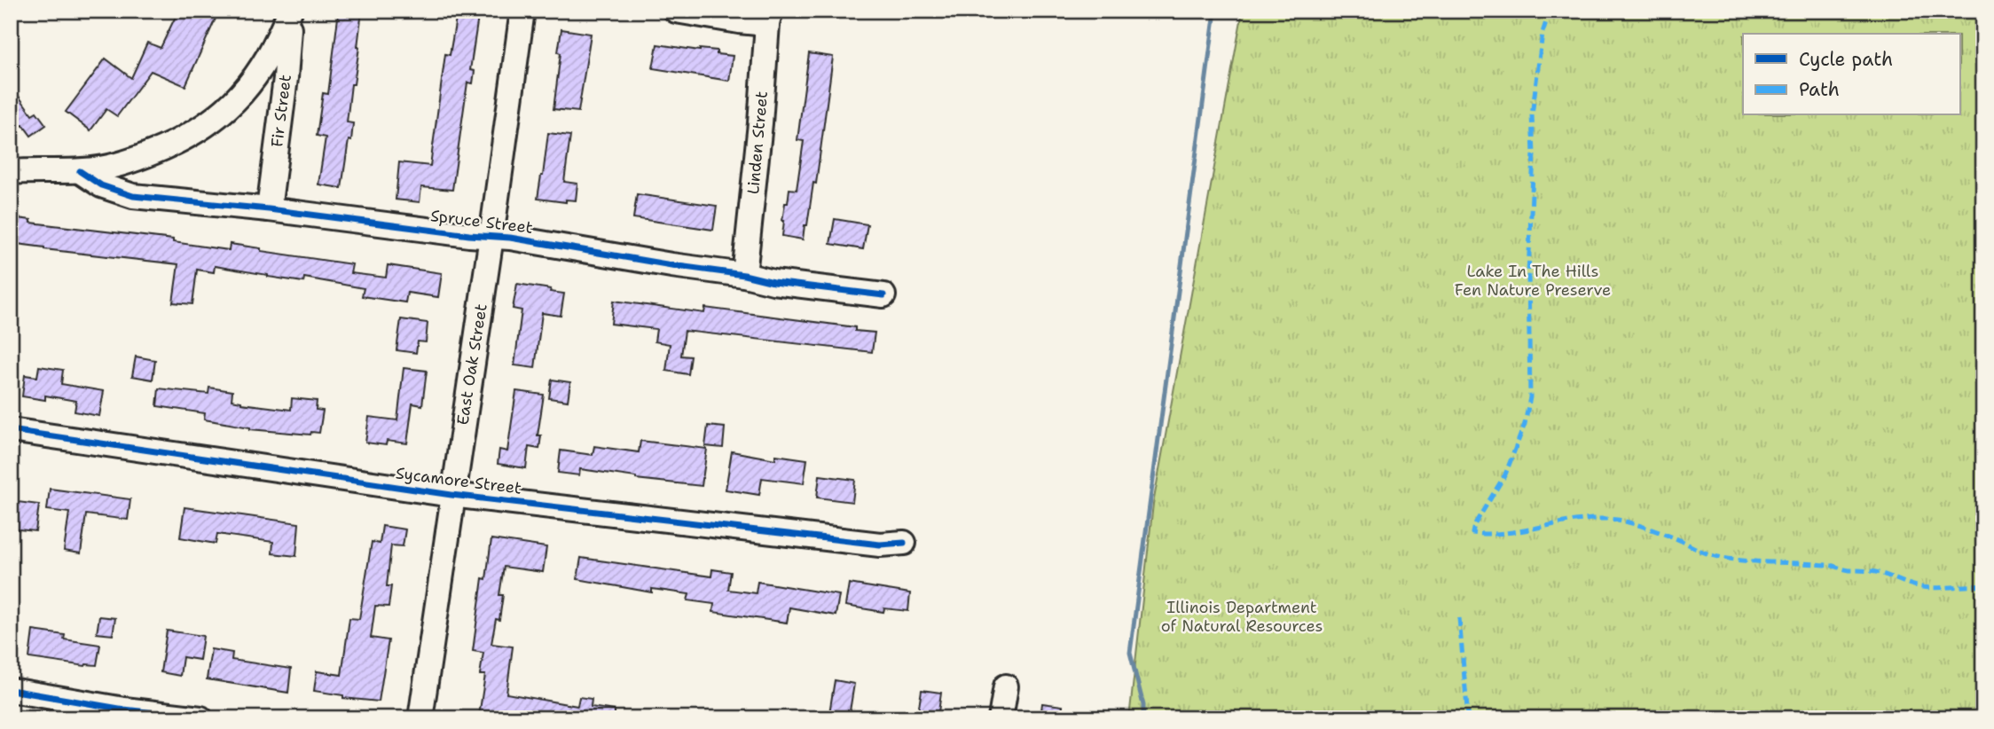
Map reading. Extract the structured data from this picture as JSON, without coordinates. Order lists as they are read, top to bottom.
{
  "streets": {
    "street": [
      "Fir Street",
      "Linden Street",
      "Spruce Street",
      "East Oak Street",
      "Sycamore Street"
    ]
  },
  "crossings": [
    ["Fir Street", "Spruce Street"],
    ["Linden Street", "Spruce Street"],
    ["Spruce Street", "East Oak Street"],
    ["East Oak Street", "Sycamore Street"]
  ],
  "parks": ["Lake In The Hills Fen Nature Preserve", "Illinois Department of Natural Resources"],
  "legend": ["Cycle path", "Path"]
}
